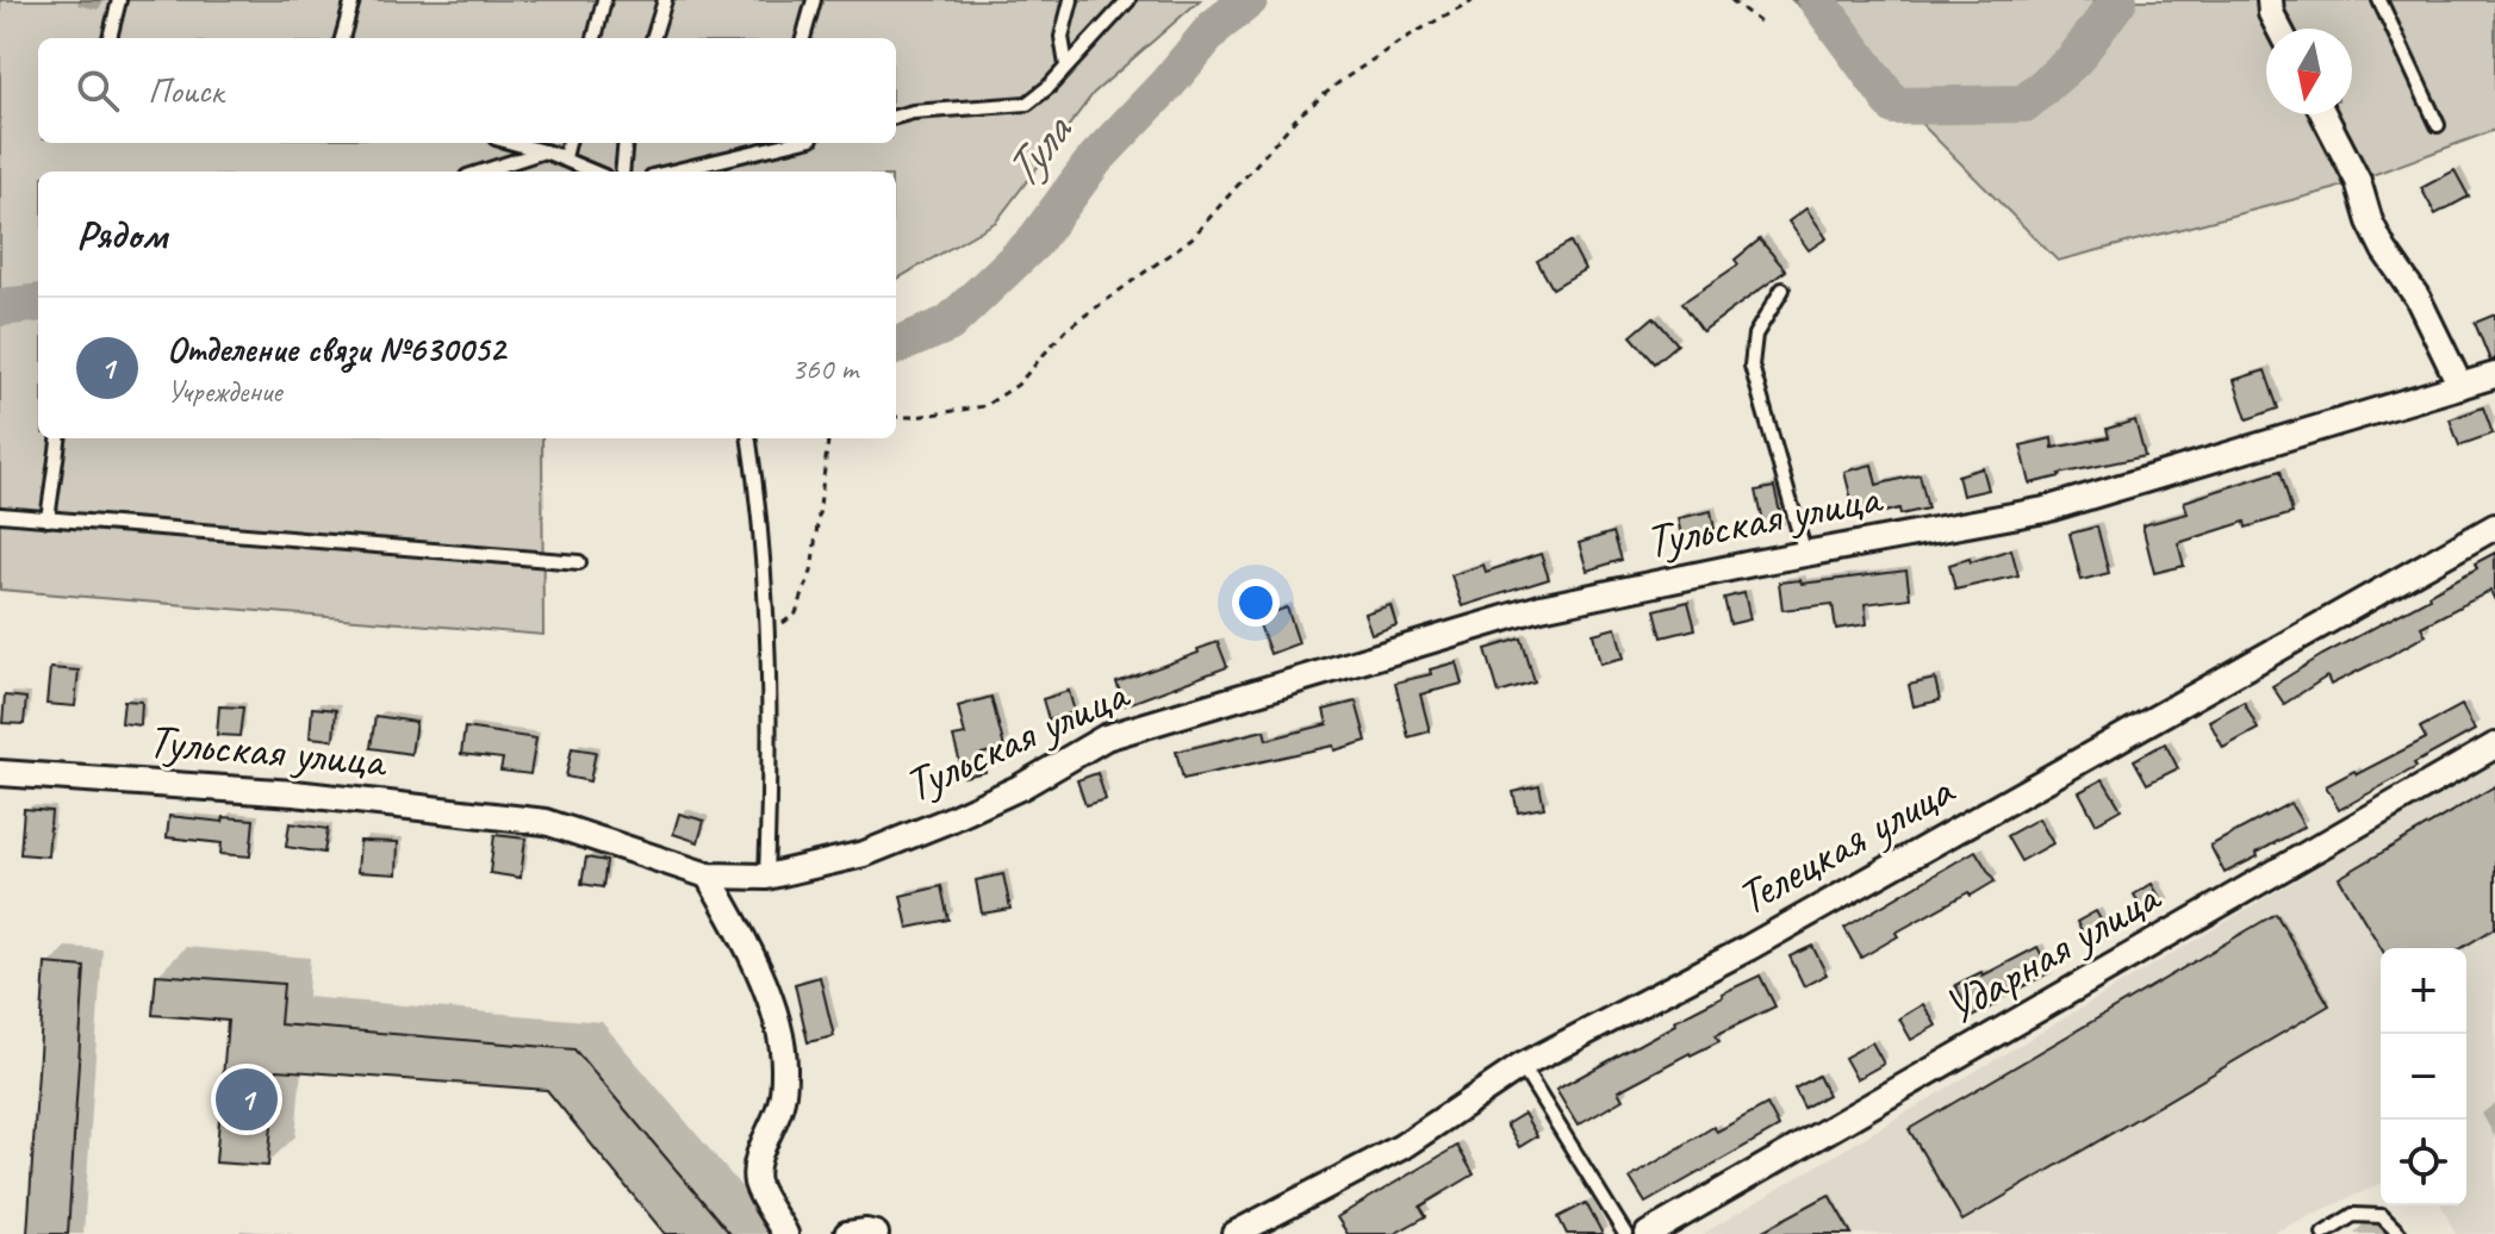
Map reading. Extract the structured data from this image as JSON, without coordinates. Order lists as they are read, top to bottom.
{
  "streets": {
    "street": ["Тульская улица", "Телецкая улица", "Ударная улица"]
  },
  "water": ["Тула"],
  "north": "bottom",
  "page": {
    "search": "Поиск",
    "heading": "Рядом",
    "list": [
      {
        "mark": "1",
        "name": "Отделение связи №630052",
        "note": "Учреждение",
        "value": "360 m"
      }
    ],
    "map_buttons": ["+", "−"],
    "pins": "1"
  }
}
